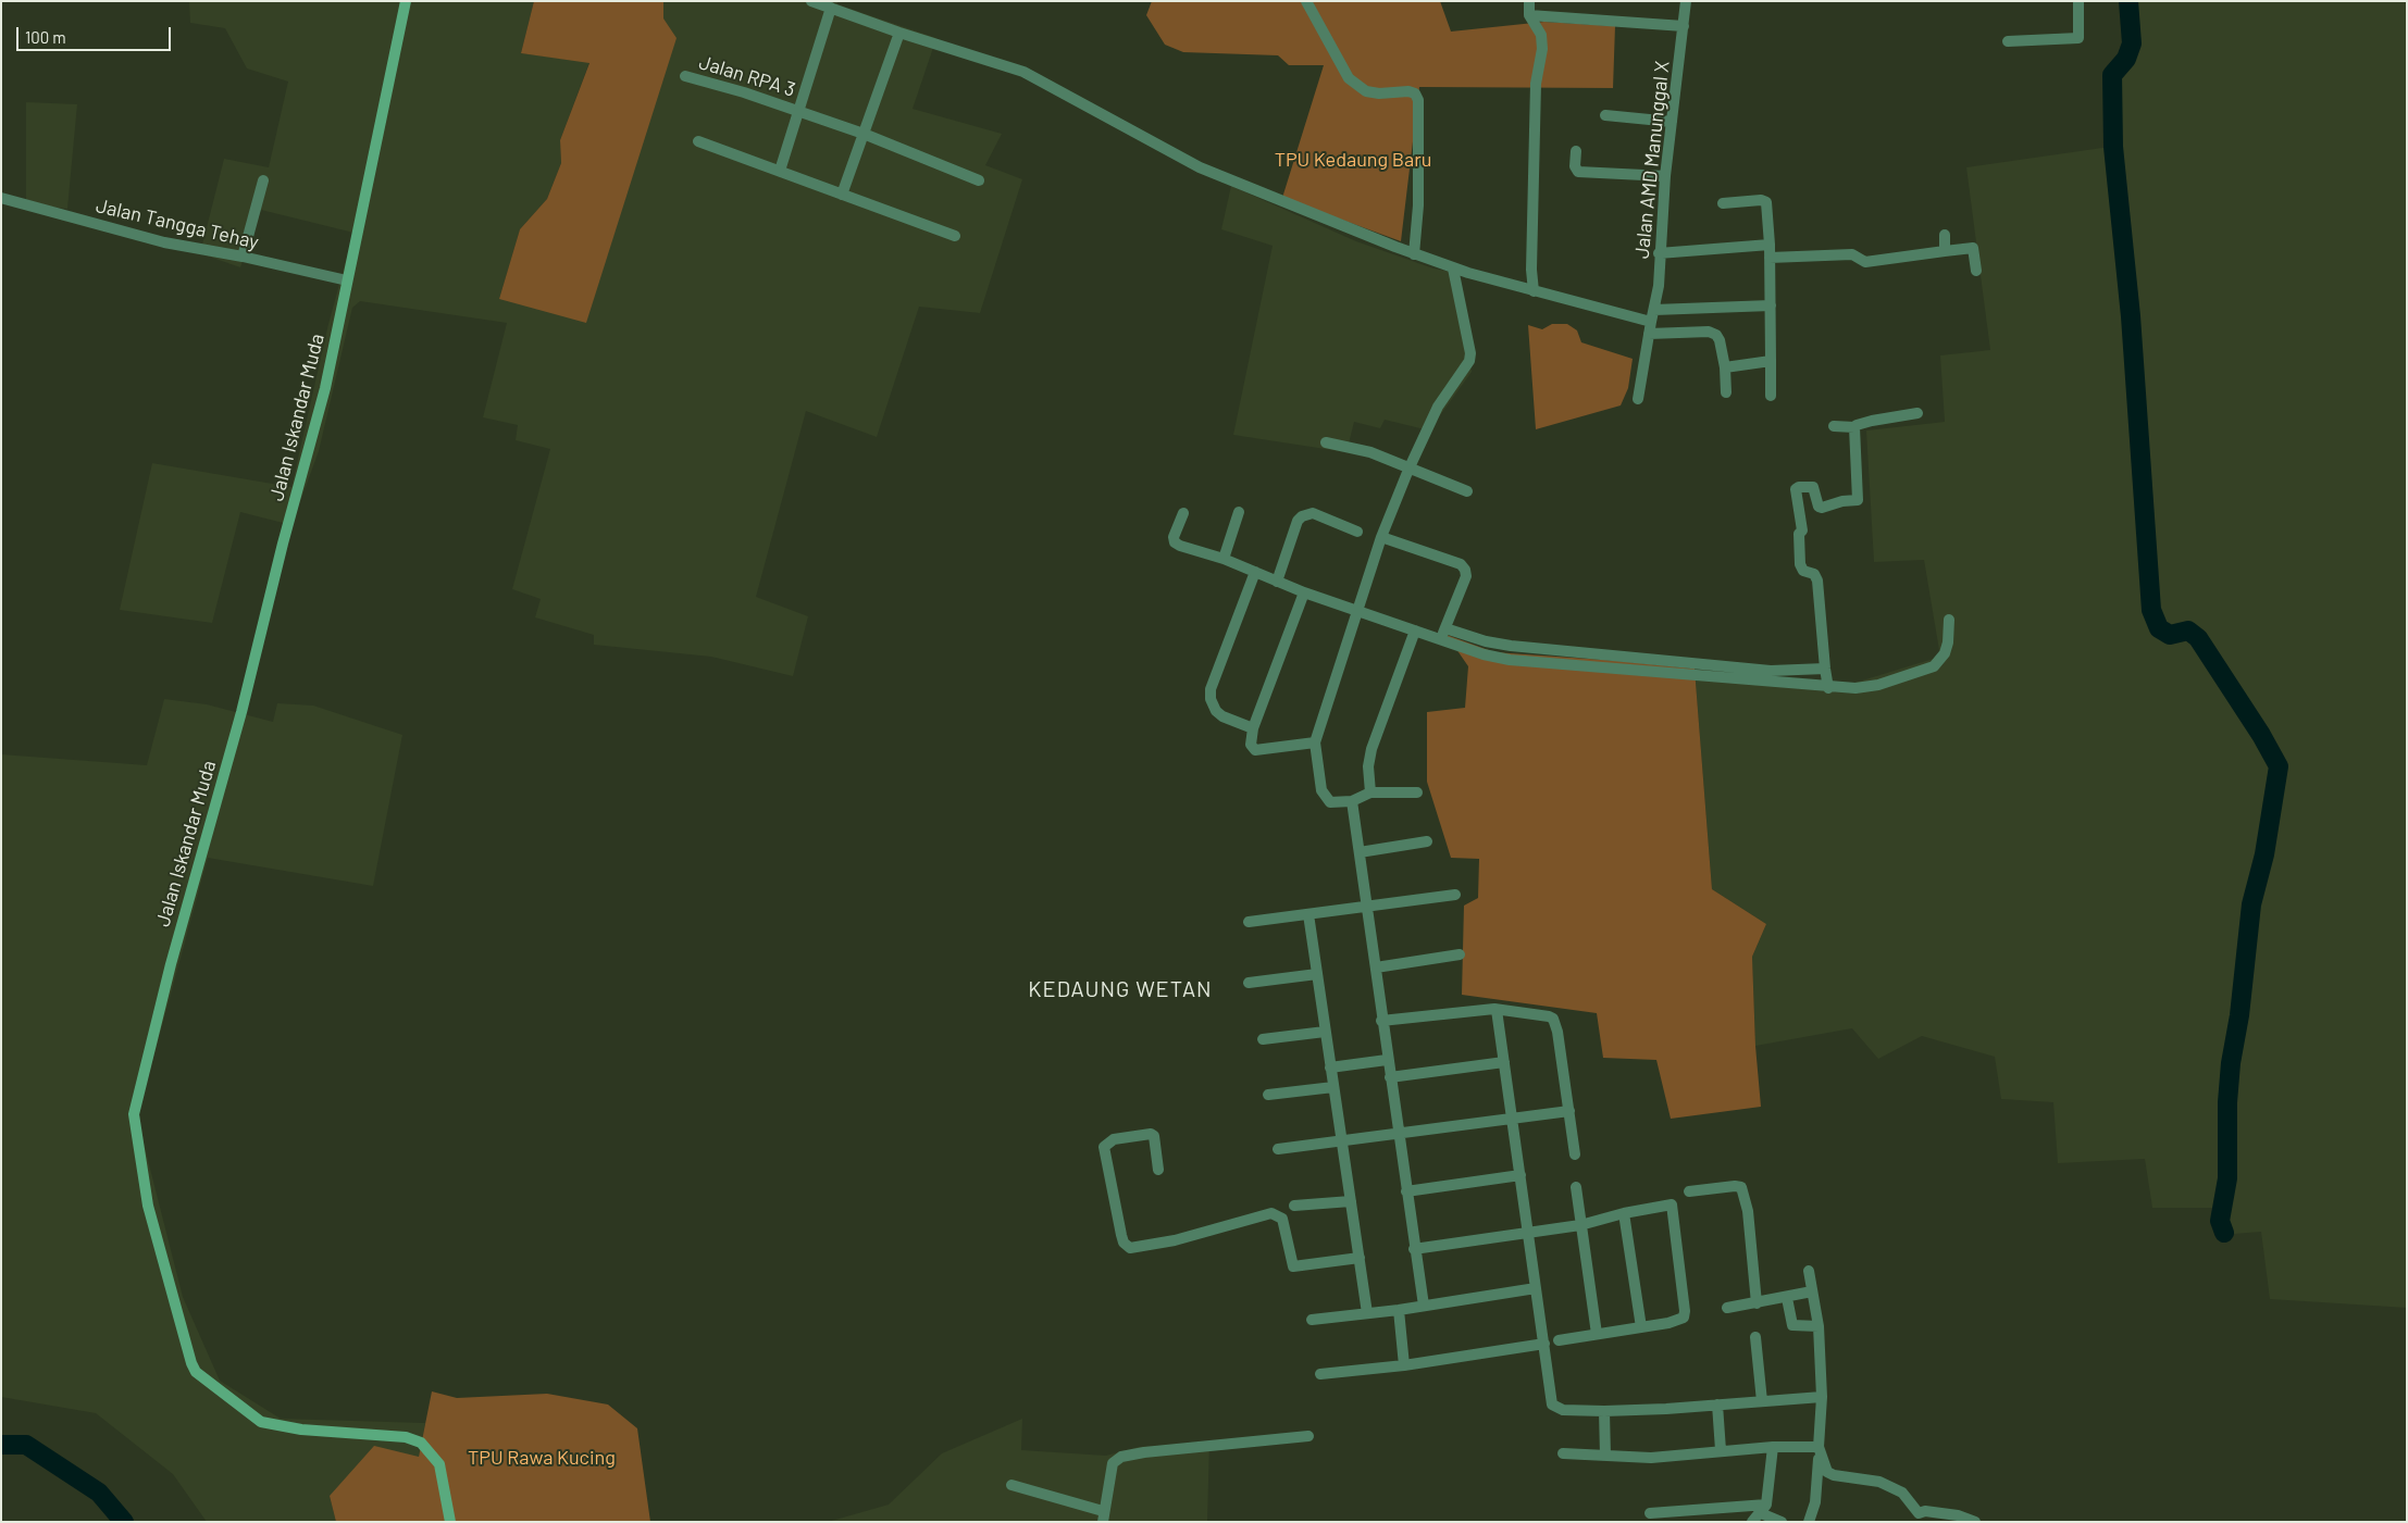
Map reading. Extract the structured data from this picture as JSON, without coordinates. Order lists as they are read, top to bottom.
{
  "streets": {
    "street": [
      "Jalan RPA 3",
      "Jalan AMD Manunggal X",
      "Jalan Tangga Tehay",
      "Jalan Iskandar Muda"
    ]
  },
  "crossings": [
    ["Jalan Tangga Tehay", "Jalan Iskandar Muda"]
  ],
  "districts": ["KEDAUNG WETAN"],
  "parks": ["TPU Kedaung Baru", "TPU Rawa Kucing"],
  "scale_bar": "100 m"
}
